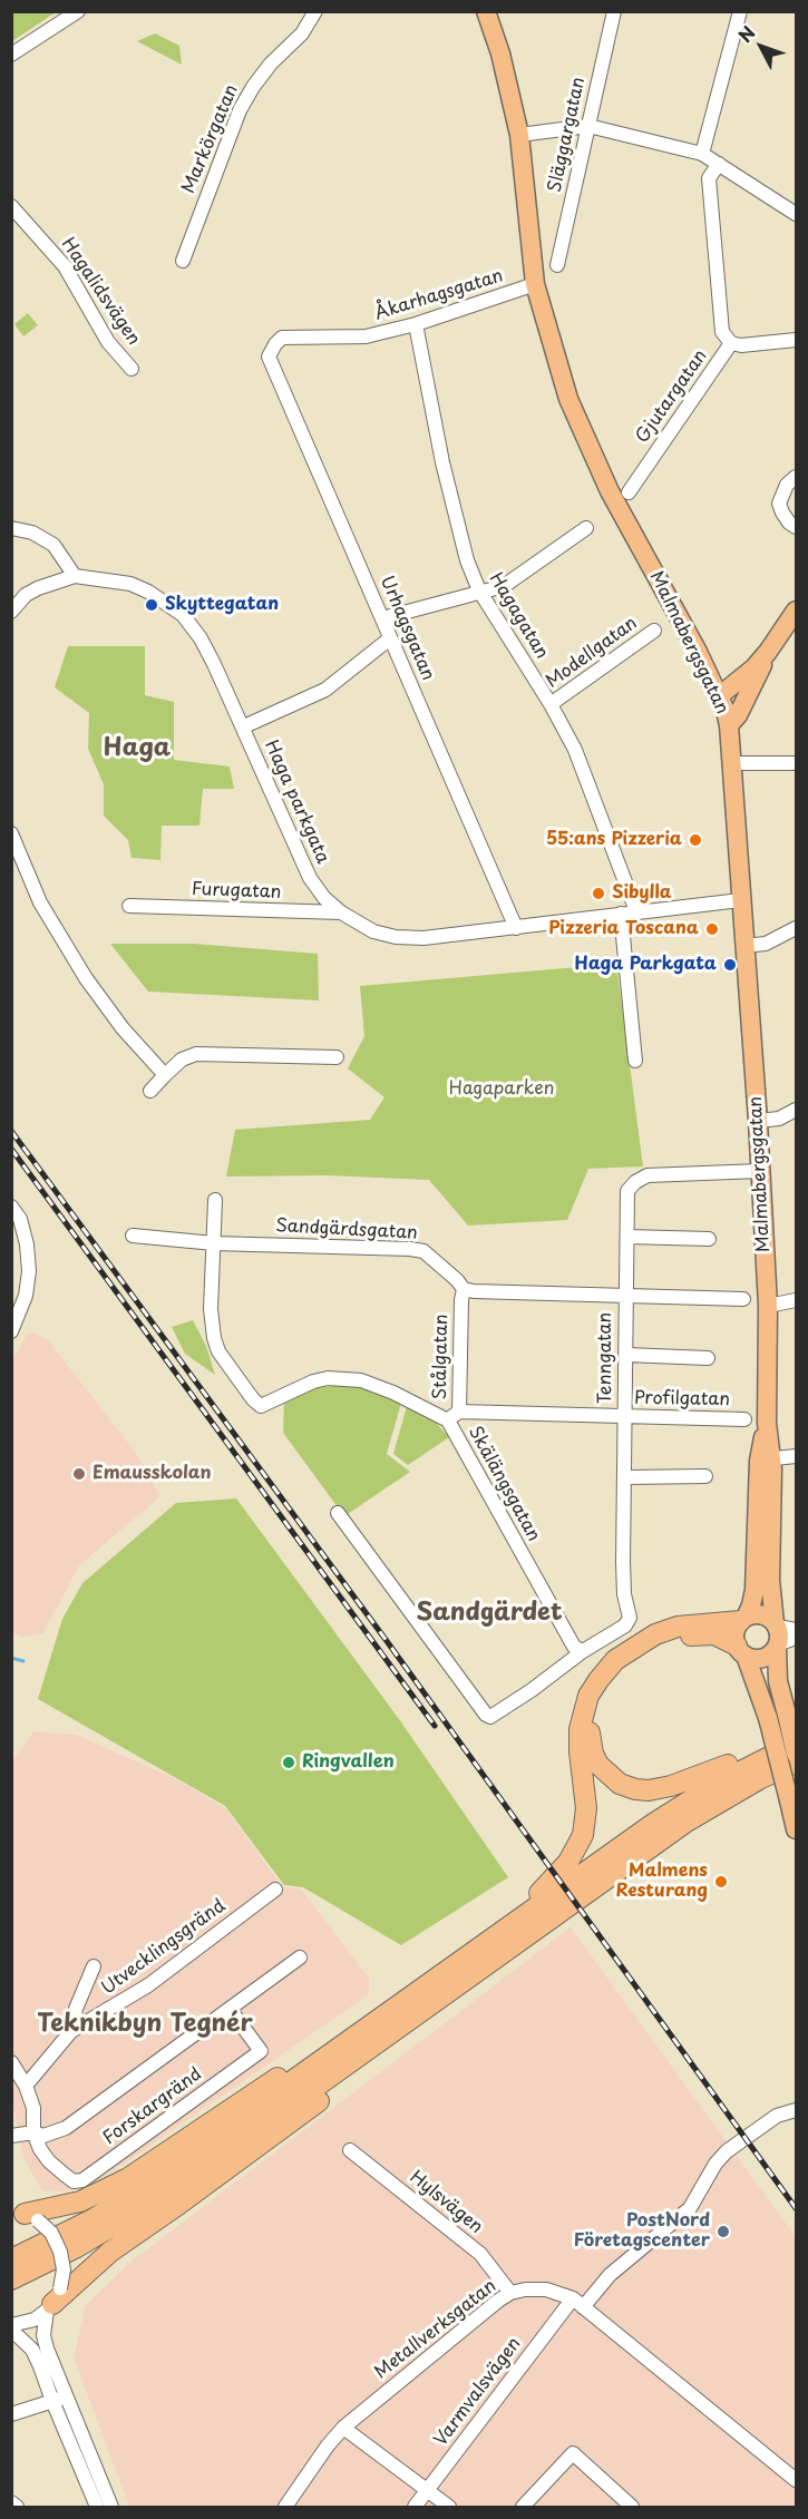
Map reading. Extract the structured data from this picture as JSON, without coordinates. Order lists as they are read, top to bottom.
{
  "streets": {
    "main road": ["Malmabergsgatan"],
    "street": [
      "Släggargatan",
      "Markörgatan",
      "Hagalidsvägen",
      "Åkarhagsgatan",
      "Gjutargatan",
      "Hagagatan",
      "Urhagsgatan",
      "Modellgatan",
      "Haga parkgata",
      "Furugatan",
      "Sandgärdsgatan",
      "Stålgatan",
      "Tenngatan",
      "Profilgatan",
      "Skälängsgatan",
      "Utvecklingsgränd",
      "Forskargränd",
      "Hylsvägen",
      "Metallverksgatan",
      "Varmvalsvägen"
    ]
  },
  "crossings": [
    ["Åkarhagsgatan", "Hagagatan"],
    ["Åkarhagsgatan", "Urhagsgatan"],
    ["Åkarhagsgatan", "Malmabergsgatan"],
    ["Hagagatan", "Modellgatan"],
    ["Hagagatan", "Haga parkgata"],
    ["Urhagsgatan", "Haga parkgata"],
    ["Malmabergsgatan", "Haga parkgata"],
    ["Malmabergsgatan", "Tenngatan"],
    ["Haga parkgata", "Furugatan"],
    ["Sandgärdsgatan", "Stålgatan"],
    ["Sandgärdsgatan", "Skälängsgatan"],
    ["Stålgatan", "Profilgatan"],
    ["Stålgatan", "Skälängsgatan"],
    ["Tenngatan", "Profilgatan"],
    ["Tenngatan", "Skälängsgatan"],
    ["Profilgatan", "Skälängsgatan"],
    ["Hylsvägen", "Metallverksgatan"],
    ["Metallverksgatan", "Varmvalsvägen"]
  ],
  "districts": ["Haga", "Sandgärdet", "Teknikbyn Tegnér"],
  "parks": ["Hagaparken"],
  "places": [
    "Skyttegatan",
    "55:ans Pizzeria",
    "Sibylla",
    "Pizzeria Toscana",
    "Haga Parkgata",
    "Emausskolan",
    "Ringvallen",
    "Malmens Resturang",
    "PostNord Företagscenter"
  ],
  "north": "top left"
}
